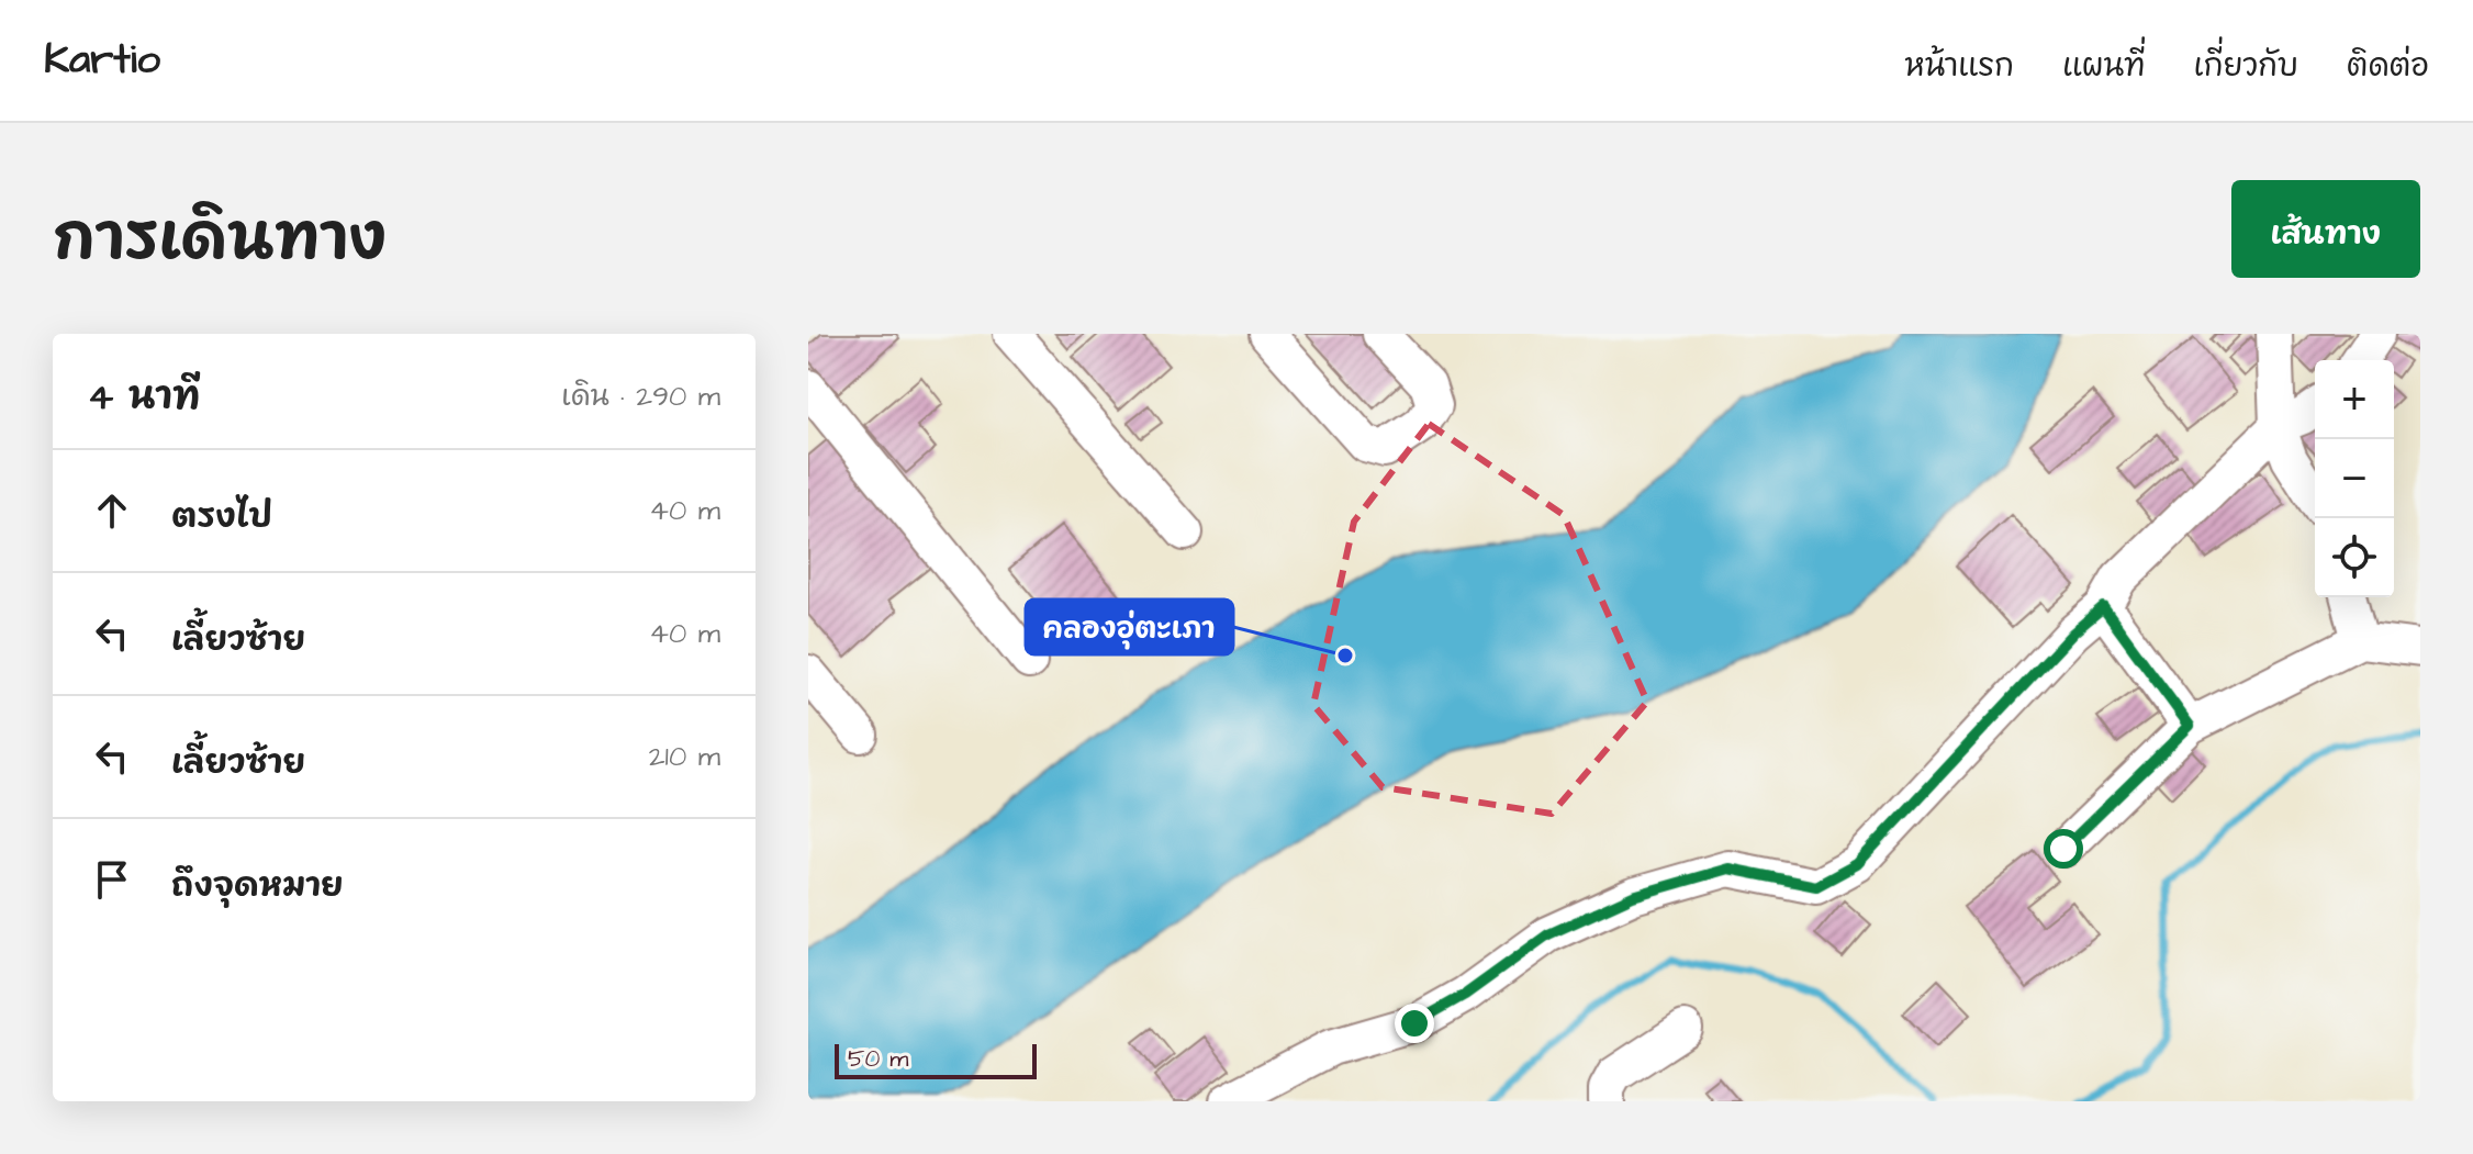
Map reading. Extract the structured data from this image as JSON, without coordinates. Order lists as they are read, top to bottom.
{
  "places": ["คลองอุ่ตะเภา"],
  "scale_bar": "50 m",
  "page": {
    "header": "Kartio",
    "nav": [
      "หน้าแรก",
      "แผนที่",
      "เกี่ยวกับ",
      "ติดต่อ"
    ],
    "title": "การเดินทาง",
    "buttons": "เส้นทาง",
    "heading": ["4 นาที", "เดิน · 290 m"],
    "map_buttons": ["+", "−"],
    "list": [
      ["ตรงไป", "40 m"],
      ["เลี้ยวซ้าย", "40 m"],
      ["เลี้ยวซ้าย", "210 m"],
      "ถึงจุดหมาย"
    ],
    "scale": "50 m"
  }
}
